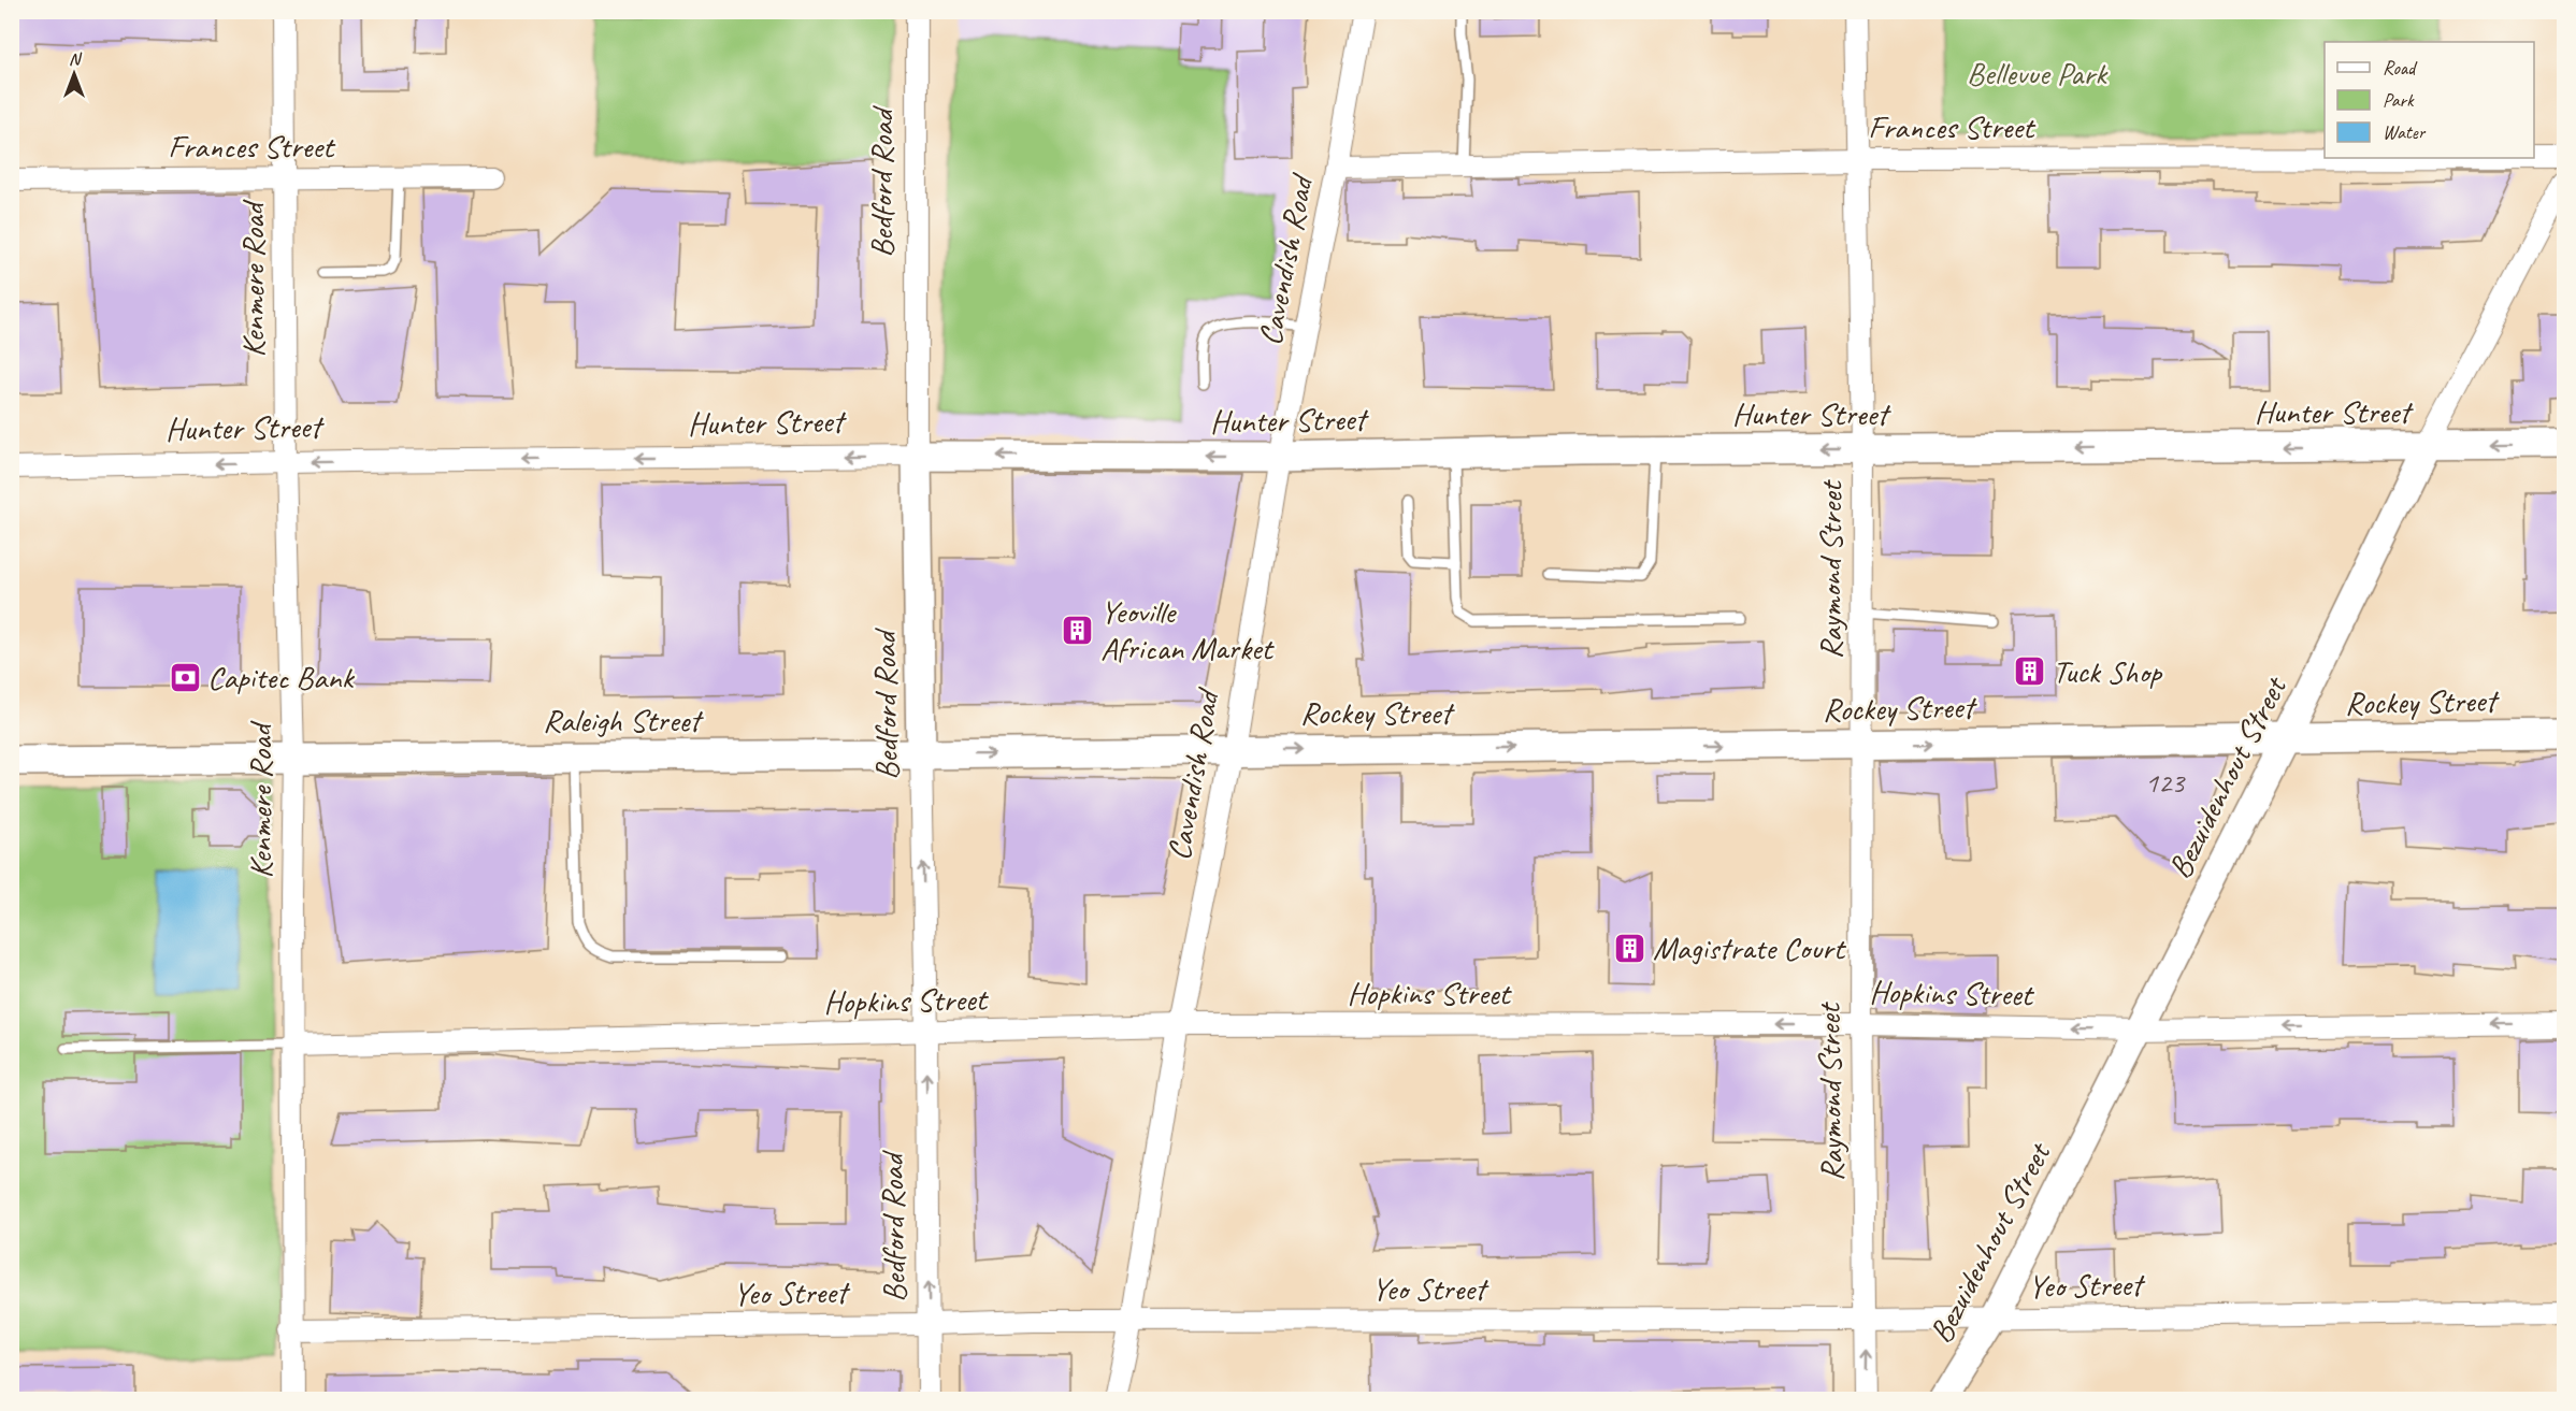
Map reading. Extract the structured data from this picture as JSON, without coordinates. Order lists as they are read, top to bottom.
{
  "streets": {
    "main road": [
      "Bedford Road",
      "Hunter Street",
      "Rockey Street",
      "Raleigh Street"
    ],
    "street": [
      "Frances Street",
      "Cavendish Road",
      "Kenmere Road",
      "Raymond Street",
      "Bezuidenhout Street",
      "Hopkins Street",
      "Yeo Street"
    ]
  },
  "crossings": [
    ["Frances Street", "Cavendish Road"],
    ["Frances Street", "Kenmere Road"],
    ["Frances Street", "Raymond Street"],
    ["Bedford Road", "Hunter Street"],
    ["Bedford Road", "Raleigh Street"],
    ["Bedford Road", "Hopkins Street"],
    ["Bedford Road", "Yeo Street"],
    ["Cavendish Road", "Hunter Street"],
    ["Cavendish Road", "Rockey Street"],
    ["Cavendish Road", "Raleigh Street"],
    ["Cavendish Road", "Hopkins Street"],
    ["Cavendish Road", "Yeo Street"],
    ["Kenmere Road", "Hunter Street"],
    ["Kenmere Road", "Raleigh Street"],
    ["Kenmere Road", "Hopkins Street"],
    ["Kenmere Road", "Yeo Street"],
    ["Hunter Street", "Raymond Street"],
    ["Hunter Street", "Bezuidenhout Street"],
    ["Raymond Street", "Rockey Street"],
    ["Raymond Street", "Hopkins Street"],
    ["Raymond Street", "Yeo Street"],
    ["Rockey Street", "Raleigh Street"],
    ["Rockey Street", "Bezuidenhout Street"],
    ["Bezuidenhout Street", "Hopkins Street"],
    ["Bezuidenhout Street", "Yeo Street"]
  ],
  "one_way": [
    "Bedford Road",
    "Hunter Street",
    "Rockey Street",
    "Hopkins Street"
  ],
  "parks": ["Bellevue Park"],
  "places": {
    "building": ["Yeoville African Market", "Tuck Shop", "Magistrate Court"],
    "bank": ["Capitec Bank"]
  },
  "house_numbers": ["123"],
  "legend": ["Road", "Park", "Water"],
  "north": "top"
}
